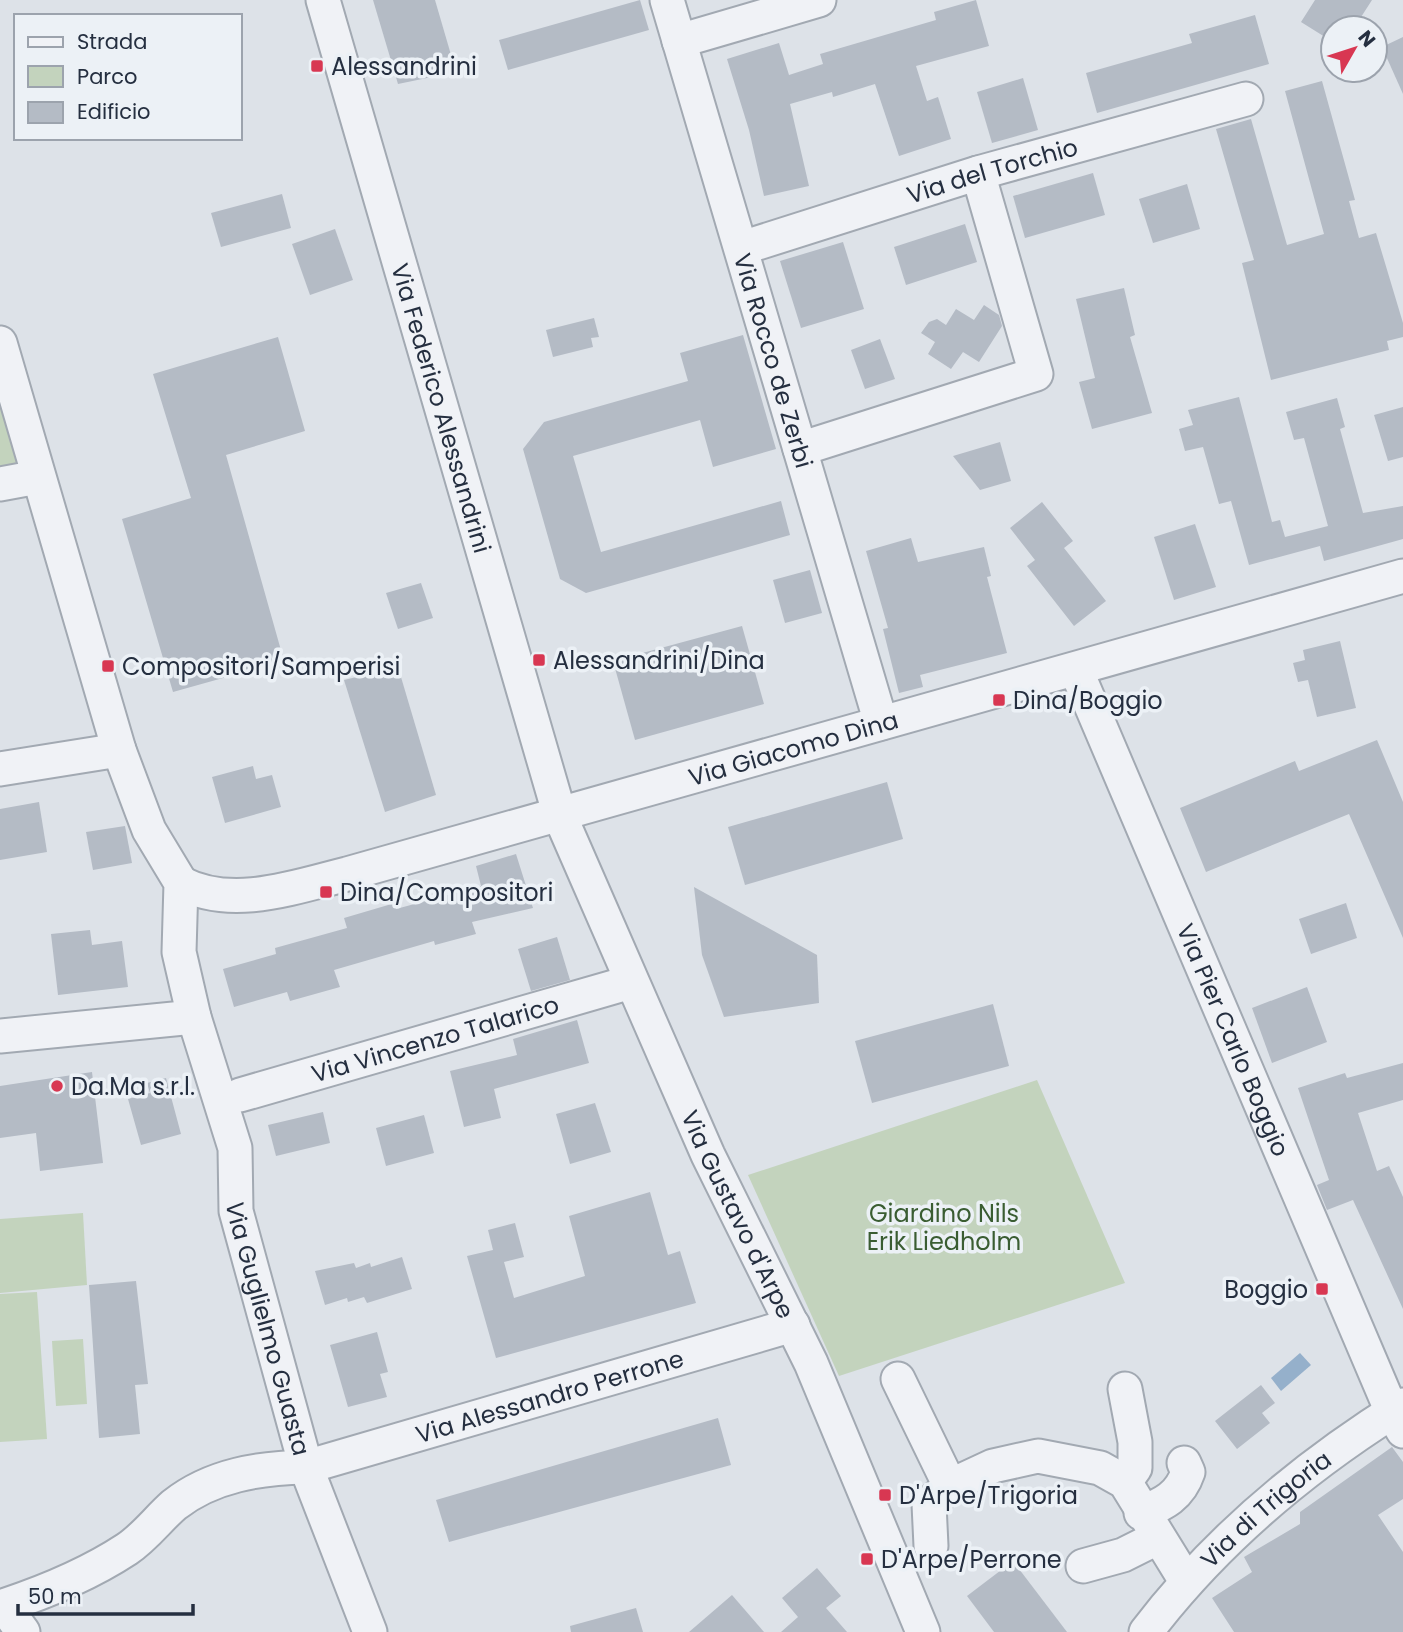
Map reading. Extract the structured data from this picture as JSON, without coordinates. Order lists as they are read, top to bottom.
{
  "streets": {
    "street": [
      "Via del Torchio",
      "Via Rocco de Zerbi",
      "Via Federico Alessandrini",
      "Via Giacomo Dina",
      "Via Vincenzo Talarico",
      "Via Pier Carlo Boggio",
      "Via Gustavo d'Arpe",
      "Via Guglielmo Guasta",
      "Via Alessandro Perrone",
      "Via di Trigoria"
    ]
  },
  "crossings": [
    ["Via del Torchio", "Via Rocco de Zerbi"],
    ["Via Rocco de Zerbi", "Via Giacomo Dina"],
    ["Via Federico Alessandrini", "Via Giacomo Dina"],
    ["Via Federico Alessandrini", "Via Gustavo d'Arpe"],
    ["Via Giacomo Dina", "Via Pier Carlo Boggio"],
    ["Via Giacomo Dina", "Via Gustavo d'Arpe"],
    ["Via Giacomo Dina", "Via Guglielmo Guasta"],
    ["Via Vincenzo Talarico", "Via Gustavo d'Arpe"],
    ["Via Pier Carlo Boggio", "Via di Trigoria"],
    ["Via Gustavo d'Arpe", "Via Alessandro Perrone"],
    ["Via Guglielmo Guasta", "Via Alessandro Perrone"]
  ],
  "parks": ["Giardino Nils Erik Liedholm"],
  "places": {
    "transit": [
      "Alessandrini",
      "Alessandrini/Dina",
      "Compositori/Samperisi",
      "Dina/Boggio",
      "Dina/Compositori",
      "Boggio",
      "D'Arpe/Trigoria",
      "D'Arpe/Perrone"
    ],
    "other": ["Da.Ma s.r.l."]
  },
  "legend": ["Strada", "Parco", "Edificio"],
  "scale_bar": "50 m",
  "north": "top right"
}
